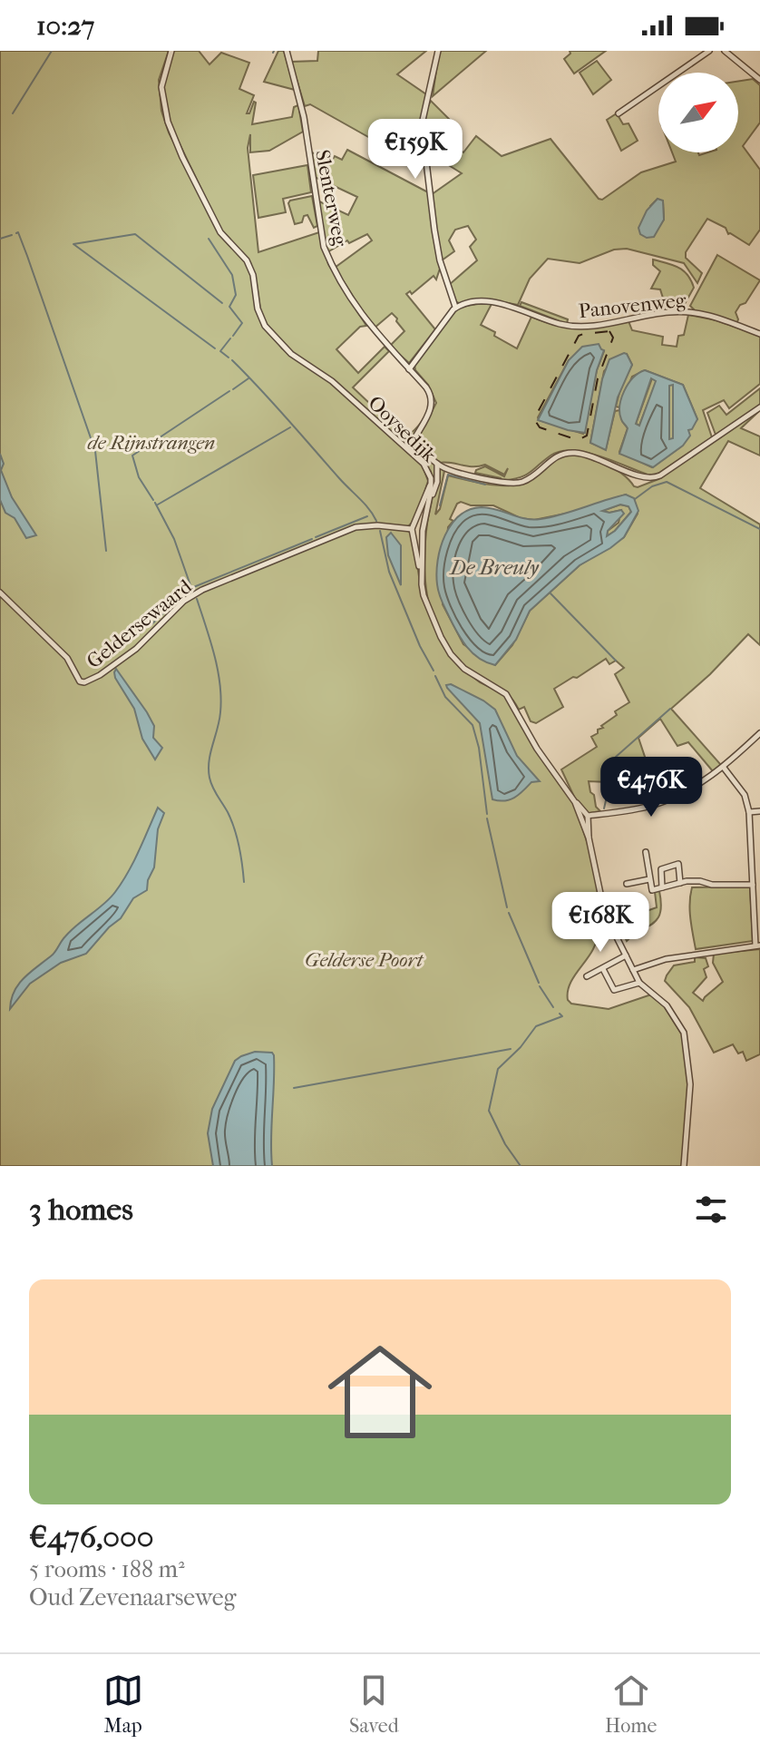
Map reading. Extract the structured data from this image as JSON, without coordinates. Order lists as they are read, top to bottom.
{
  "streets": {
    "street": [
      "Slenterweg",
      "Panovenweg",
      "Ooysedijk",
      "Geldersewaard"
    ]
  },
  "water": ["De Breuly"],
  "parks": ["de Rijnstrangen", "Gelderse Poort"],
  "north": "top right",
  "page": {
    "status": "10:27",
    "price": ["€159K", "€476K", "€168K"],
    "heading": "3 homes",
    "list": [
      {
        "name": "€476,000",
        "note": "5 rooms · 188 m² · Oud Zevenaarseweg"
      }
    ],
    "tabs": ["Map", "Saved", "Home"]
  }
}
